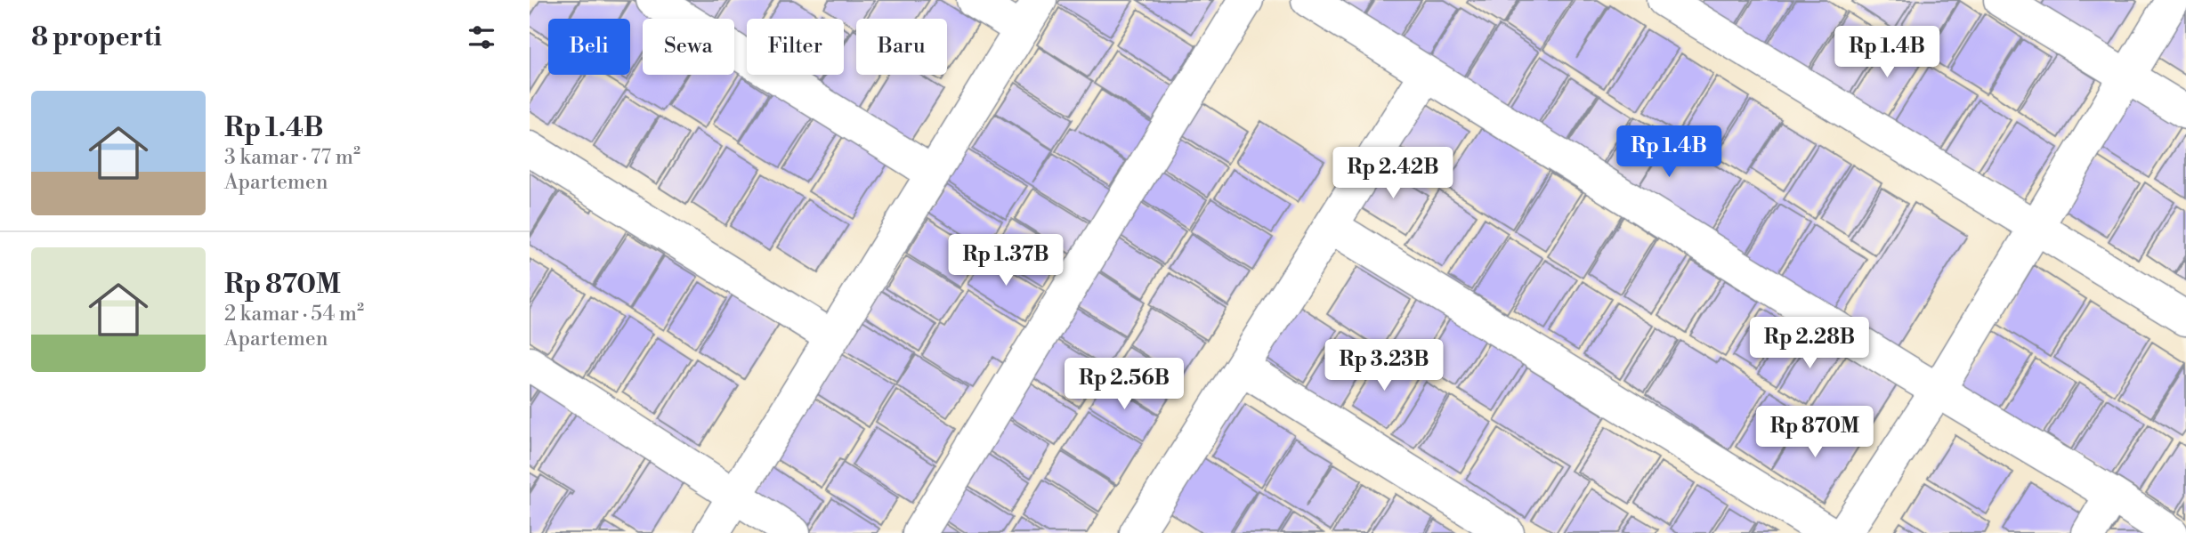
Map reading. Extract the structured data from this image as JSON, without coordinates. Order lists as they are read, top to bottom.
{
  "page": {
    "heading": "8 properti",
    "chip": [
      "Beli",
      "Sewa",
      "Filter",
      "Baru"
    ],
    "price": [
      "Rp 1.4B",
      "Rp 1.4B",
      "Rp 2.42B",
      "Rp 1.37B",
      "Rp 2.28B",
      "Rp 3.23B",
      "Rp 2.56B",
      "Rp 870M"
    ],
    "list": [
      {
        "name": "Rp 1.4B",
        "note": "3 kamar · 77 m² · Apartemen"
      },
      {
        "name": "Rp 870M",
        "note": "2 kamar · 54 m² · Apartemen"
      }
    ]
  }
}
